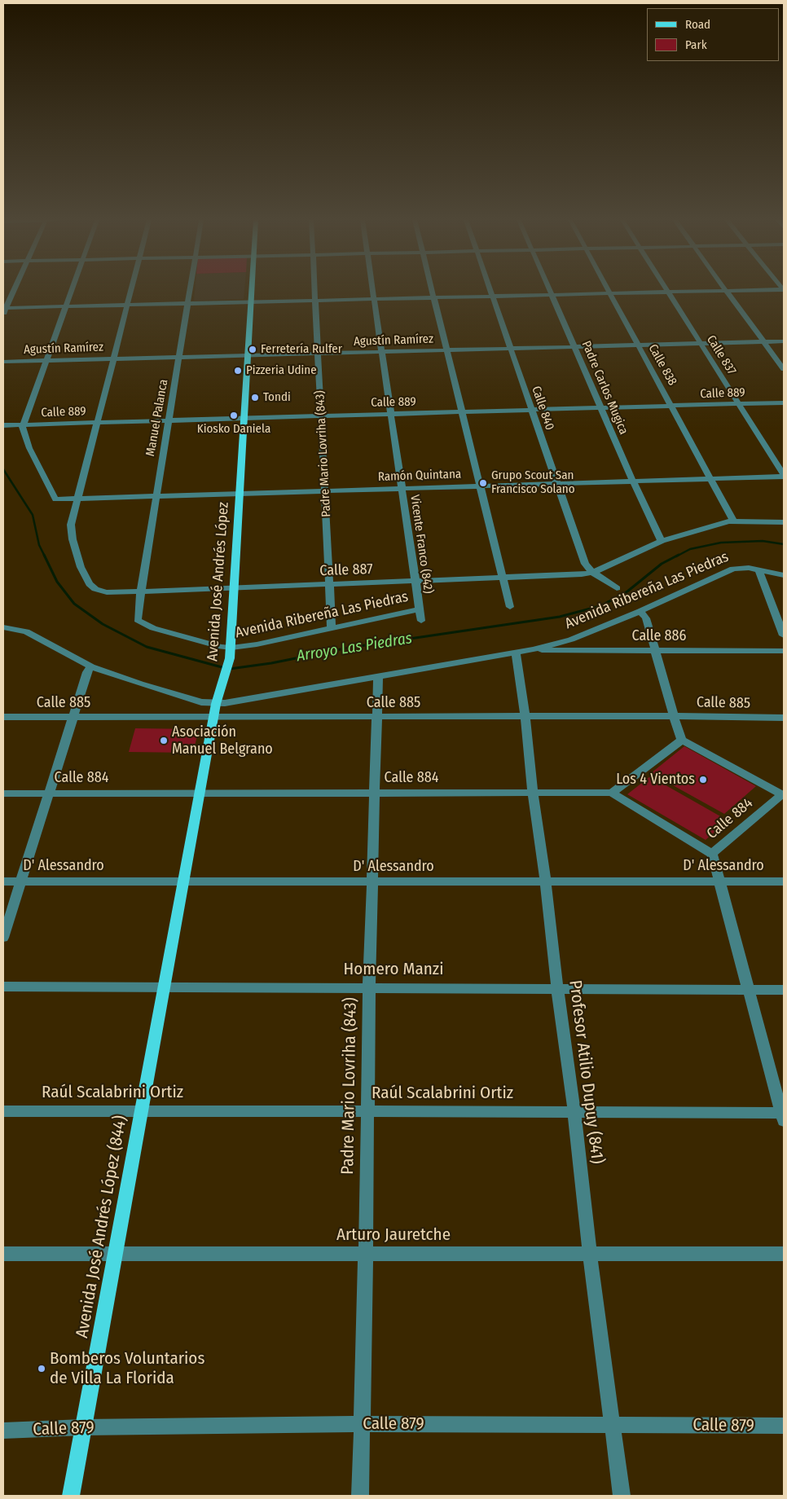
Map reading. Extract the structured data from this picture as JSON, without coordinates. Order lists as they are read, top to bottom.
{
  "streets": {
    "main road": ["Avenida José Andrés López", "Avenida José Andrés López (844)"],
    "street": [
      "Agustín Ramírez",
      "Calle 837",
      "Calle 838",
      "Padre Carlos Mugica",
      "Calle 889",
      "Calle 840",
      "Manuel Palanca",
      "Padre Mario Lovriha (843)",
      "Ramón Quintana",
      "Vicente Franco (842)",
      "Calle 887",
      "Avenida Ribereña Las Piedras",
      "Calle 886",
      "Calle 885",
      "Calle 884",
      "D' Alessandro",
      "Homero Manzi",
      "Profesor Atilio Dupuy (841)",
      "Raúl Scalabrini Ortiz",
      "Arturo Jauretche",
      "Calle 879"
    ]
  },
  "crossings": [
    ["Agustín Ramírez", "Calle 837"],
    ["Agustín Ramírez", "Calle 838"],
    ["Agustín Ramírez", "Padre Carlos Mugica"],
    ["Agustín Ramírez", "Calle 840"],
    ["Agustín Ramírez", "Manuel Palanca"],
    ["Agustín Ramírez", "Padre Mario Lovriha (843)"],
    ["Agustín Ramírez", "Vicente Franco (842)"],
    ["Agustín Ramírez", "Avenida José Andrés López"],
    ["Calle 837", "Calle 889"],
    ["Calle 837", "Ramón Quintana"],
    ["Calle 838", "Calle 889"],
    ["Calle 838", "Ramón Quintana"],
    ["Padre Carlos Mugica", "Calle 889"],
    ["Padre Carlos Mugica", "Ramón Quintana"],
    ["Calle 889", "Calle 840"],
    ["Calle 889", "Manuel Palanca"],
    ["Calle 889", "Padre Mario Lovriha (843)"],
    ["Calle 889", "Ramón Quintana"],
    ["Calle 889", "Vicente Franco (842)"],
    ["Calle 889", "Avenida José Andrés López"],
    ["Calle 840", "Ramón Quintana"],
    ["Calle 840", "Calle 887"],
    ["Manuel Palanca", "Ramón Quintana"],
    ["Manuel Palanca", "Calle 887"],
    ["Manuel Palanca", "Avenida Ribereña Las Piedras"],
    ["Padre Mario Lovriha (843)", "Ramón Quintana"],
    ["Padre Mario Lovriha (843)", "Calle 887"],
    ["Padre Mario Lovriha (843)", "Avenida Ribereña Las Piedras"],
    ["Padre Mario Lovriha (843)", "Calle 885"],
    ["Padre Mario Lovriha (843)", "Calle 884"],
    ["Padre Mario Lovriha (843)", "D' Alessandro"],
    ["Padre Mario Lovriha (843)", "Homero Manzi"],
    ["Padre Mario Lovriha (843)", "Raúl Scalabrini Ortiz"],
    ["Padre Mario Lovriha (843)", "Arturo Jauretche"],
    ["Padre Mario Lovriha (843)", "Calle 879"],
    ["Ramón Quintana", "Vicente Franco (842)"],
    ["Ramón Quintana", "Calle 887"],
    ["Ramón Quintana", "Avenida José Andrés López"],
    ["Vicente Franco (842)", "Calle 887"],
    ["Vicente Franco (842)", "Avenida Ribereña Las Piedras"],
    ["Calle 887", "Avenida José Andrés López"],
    ["Avenida José Andrés López", "Avenida Ribereña Las Piedras"],
    ["Avenida José Andrés López", "Calle 885"],
    ["Avenida José Andrés López", "Calle 884"],
    ["Avenida José Andrés López", "D' Alessandro"],
    ["Avenida José Andrés López", "Homero Manzi"],
    ["Avenida José Andrés López", "Avenida José Andrés López (844)"],
    ["Avenida Ribereña Las Piedras", "Calle 886"],
    ["Avenida Ribereña Las Piedras", "Profesor Atilio Dupuy (841)"],
    ["Calle 885", "Profesor Atilio Dupuy (841)"],
    ["Calle 884", "Profesor Atilio Dupuy (841)"],
    ["D' Alessandro", "Profesor Atilio Dupuy (841)"],
    ["Homero Manzi", "Profesor Atilio Dupuy (841)"],
    ["Homero Manzi", "Avenida José Andrés López (844)"],
    ["Profesor Atilio Dupuy (841)", "Raúl Scalabrini Ortiz"],
    ["Profesor Atilio Dupuy (841)", "Arturo Jauretche"],
    ["Profesor Atilio Dupuy (841)", "Calle 879"],
    ["Raúl Scalabrini Ortiz", "Avenida José Andrés López (844)"],
    ["Avenida José Andrés López (844)", "Arturo Jauretche"],
    ["Avenida José Andrés López (844)", "Calle 879"]
  ],
  "water": ["Arroyo Las Piedras"],
  "places": [
    "Ferretería Rulfer",
    "Pizzeria Udine",
    "Tondi",
    "Kiosko Daniela",
    "Grupo Scout San Francisco Solano",
    "Asociación Manuel Belgrano",
    "Los 4 Vientos",
    "Bomberos Voluntarios de Villa La Florida"
  ],
  "legend": ["Road", "Park"]
}
